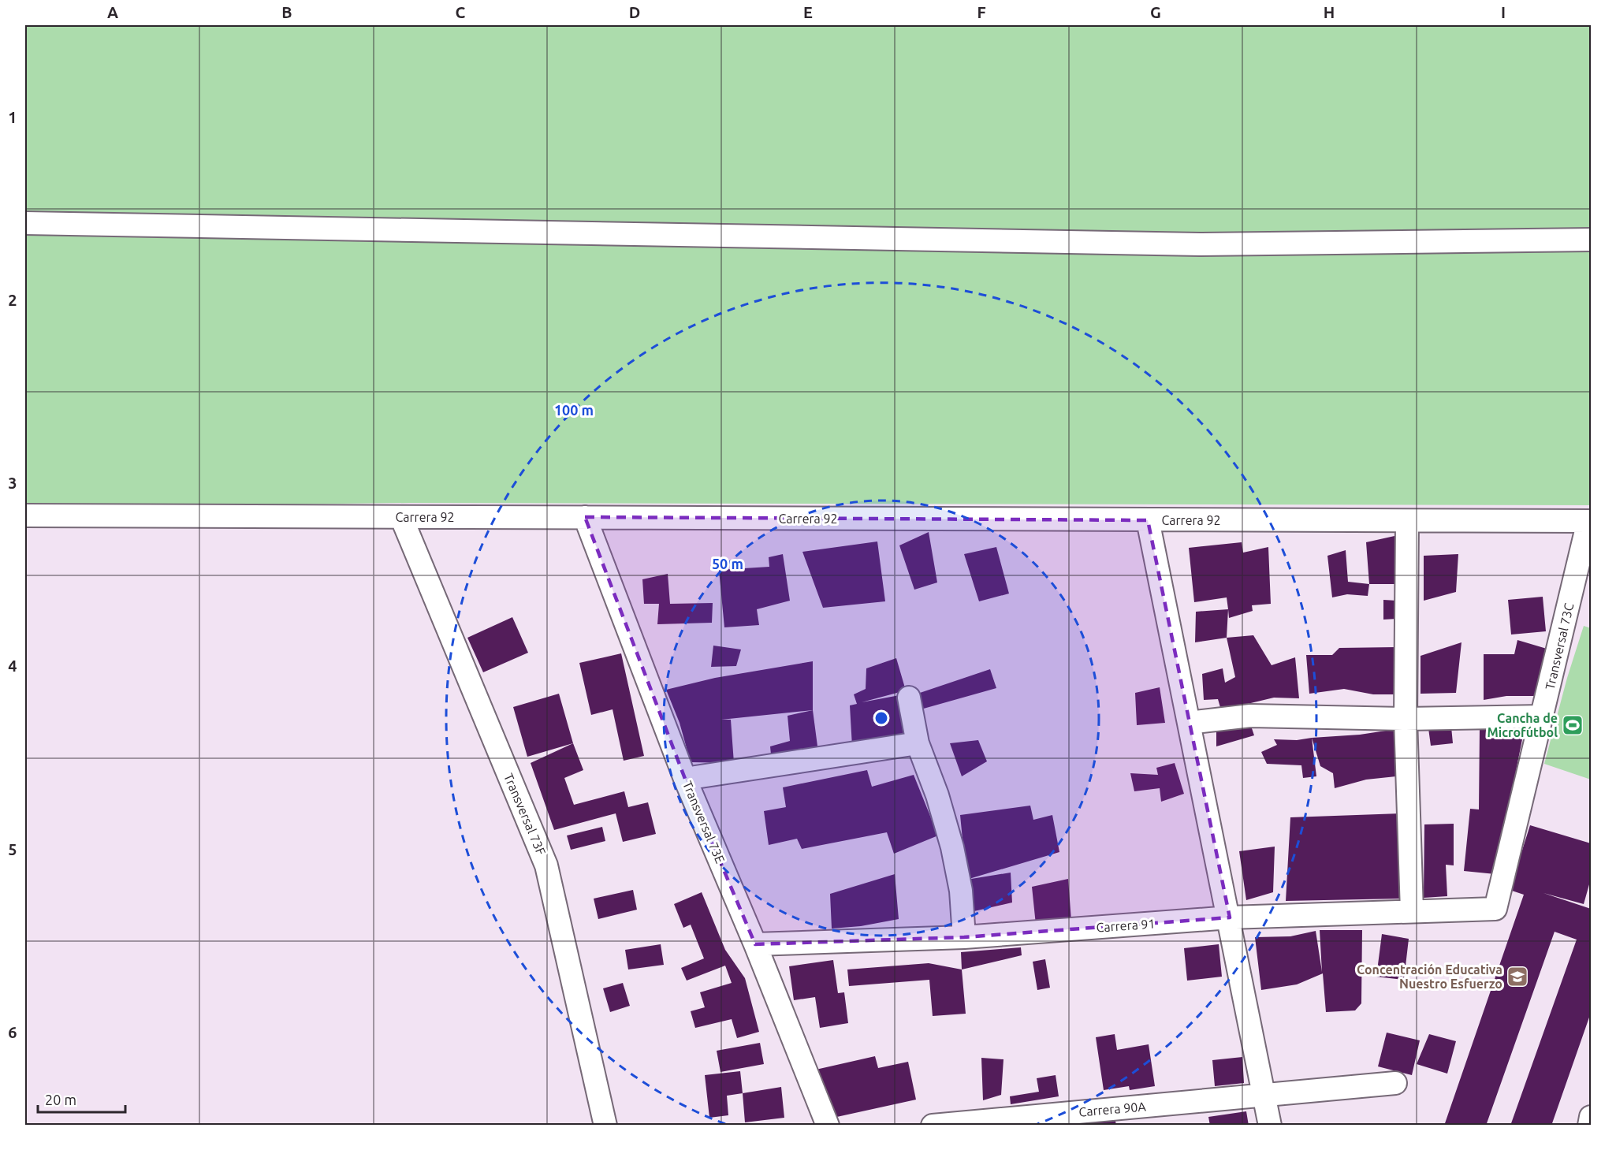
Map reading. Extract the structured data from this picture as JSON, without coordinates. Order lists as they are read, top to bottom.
{
  "streets": {
    "street": [
      "Carrera 92",
      "Transversal 73C",
      "Transversal 73F",
      "Transversal 73E",
      "Carrera 91",
      "Carrera 90A"
    ]
  },
  "crossings": [
    ["Carrera 92", "Transversal 73C"],
    ["Carrera 92", "Transversal 73F"],
    ["Carrera 92", "Transversal 73E"],
    ["Transversal 73C", "Carrera 91"],
    ["Transversal 73E", "Carrera 91"]
  ],
  "places": {
    "sports": ["Cancha de Microfútbol"],
    "school or university": ["Concentración Educativa Nuestro Esfuerzo"]
  },
  "scale_bar": "20 m",
  "grid": {
    "columns": [
      "A",
      "B",
      "C",
      "D",
      "E",
      "F",
      "G",
      "H",
      "I"
    ],
    "rows": [
      "1",
      "2",
      "3",
      "4",
      "5",
      "6"
    ]
  },
  "rings": ["100 m", "50 m"]
}
